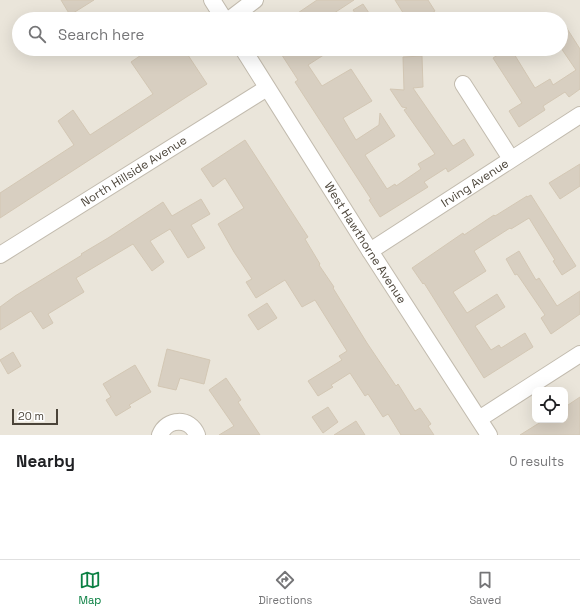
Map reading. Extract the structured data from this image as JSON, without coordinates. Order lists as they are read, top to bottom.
{
  "streets": {
    "street": ["North Hillside Avenue", "Irving Avenue", "West Hawthorne Avenue"]
  },
  "crossings": [
    ["North Hillside Avenue", "West Hawthorne Avenue"],
    ["Irving Avenue", "West Hawthorne Avenue"]
  ],
  "scale_bar": "20 m",
  "page": {
    "search": "Search here",
    "scale": "20 m",
    "heading": ["Nearby", "0 results"],
    "nav": ["Map", "Directions", "Saved"]
  }
}
